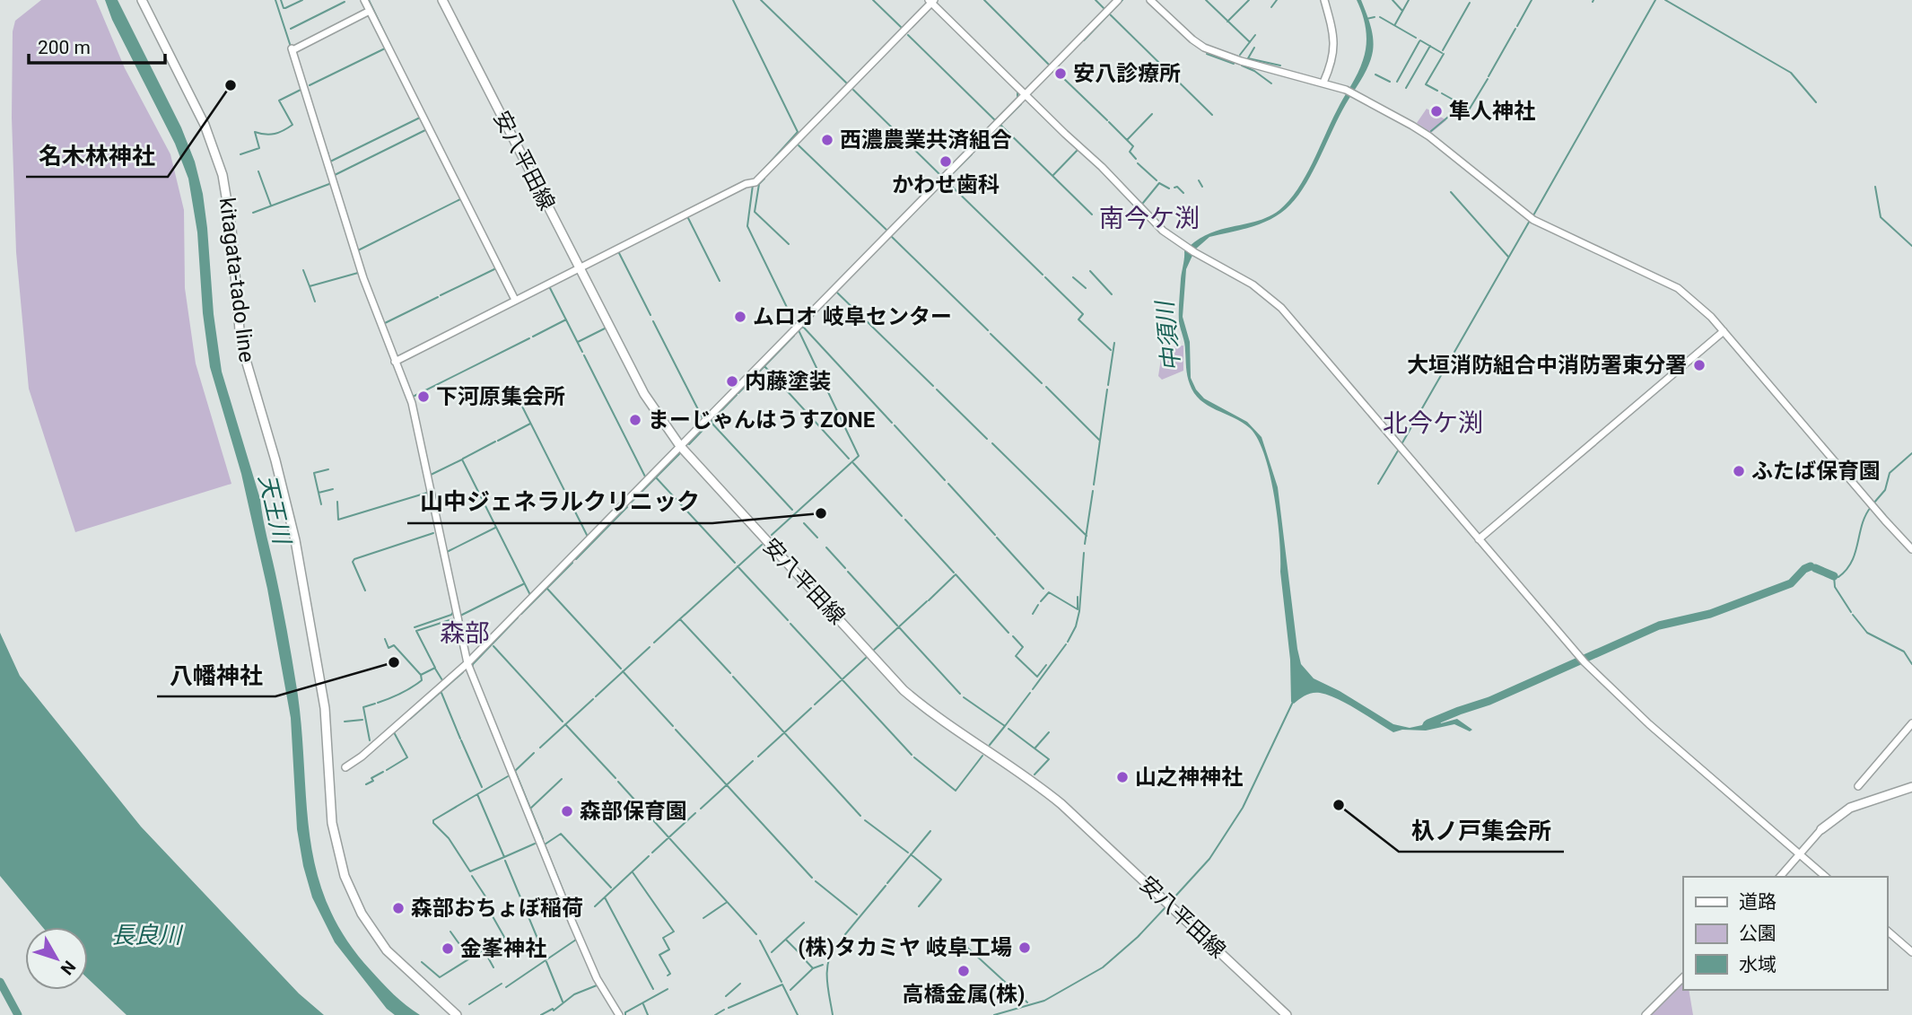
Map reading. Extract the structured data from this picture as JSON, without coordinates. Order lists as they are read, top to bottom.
{
  "streets": {
    "main road": ["安八平田線", "kitagata-tado line"]
  },
  "districts": ["南今ケ渕", "北今ケ渕", "森部"],
  "water": ["中須川", "天王川", "長良川"],
  "places": [
    "安八診療所",
    "名木林神社",
    "隼人神社",
    "西濃農業共済組合",
    "かわせ歯科",
    "ムロオ 岐阜センター",
    "大垣消防組合中消防署東分署",
    "内藤塗装",
    "下河原集会所",
    "まーじゃんはうすZONE",
    "ふたば保育園",
    "山中ジェネラルクリニック",
    "八幡神社",
    "山之神神社",
    "杁ノ戸集会所",
    "森部保育園",
    "森部おちょぼ稲荷",
    "(株)タカミヤ 岐阜工場",
    "金峯神社",
    "高橋金属(株)"
  ],
  "legend": ["道路", "公園", "水域"],
  "scale_bar": "200 m",
  "north": "bottom right"
}
